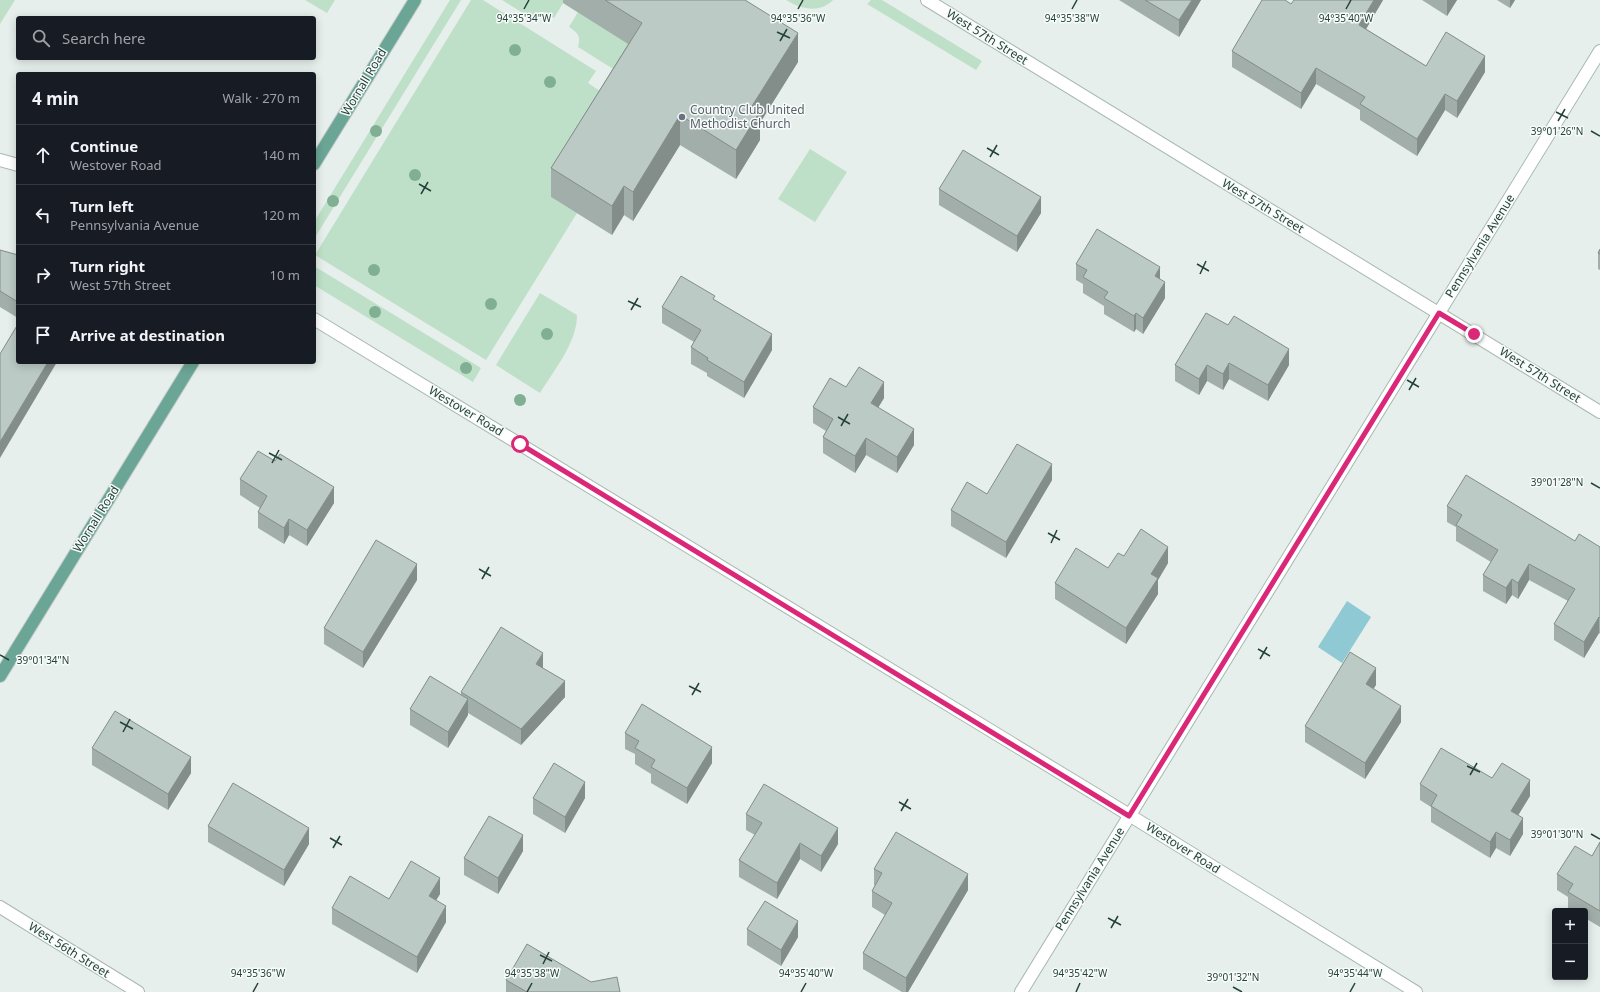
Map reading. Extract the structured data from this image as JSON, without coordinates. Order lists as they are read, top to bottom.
{
  "streets": {
    "main road": ["Wornall Road"],
    "street": [
      "West 57th Street",
      "Pennsylvania Avenue",
      "Westover Road",
      "West 56th Street"
    ]
  },
  "crossings": [
    ["West 57th Street", "Pennsylvania Avenue"],
    ["Pennsylvania Avenue", "Westover Road"]
  ],
  "places": ["Country Club United Methodist Church"],
  "page": {
    "search": "Search here",
    "heading": ["4 min", "Walk · 270 m"],
    "list": [
      ["Continue", "Westover Road", "140 m"],
      ["Turn left", "Pennsylvania Avenue", "120 m"],
      ["Turn right", "West 57th Street", "10 m"],
      "Arrive at destination"
    ],
    "map_buttons": ["+", "−"]
  },
  "coordinates": [
    "94°35'34\"W",
    "94°35'36\"W",
    "94°35'38\"W",
    "94°35'40\"W",
    "39°01'26\"N",
    "39°01'28\"N",
    "39°01'34\"N",
    "39°01'30\"N",
    "94°35'42\"W",
    "94°35'44\"W",
    "39°01'32\"N"
  ]
}
